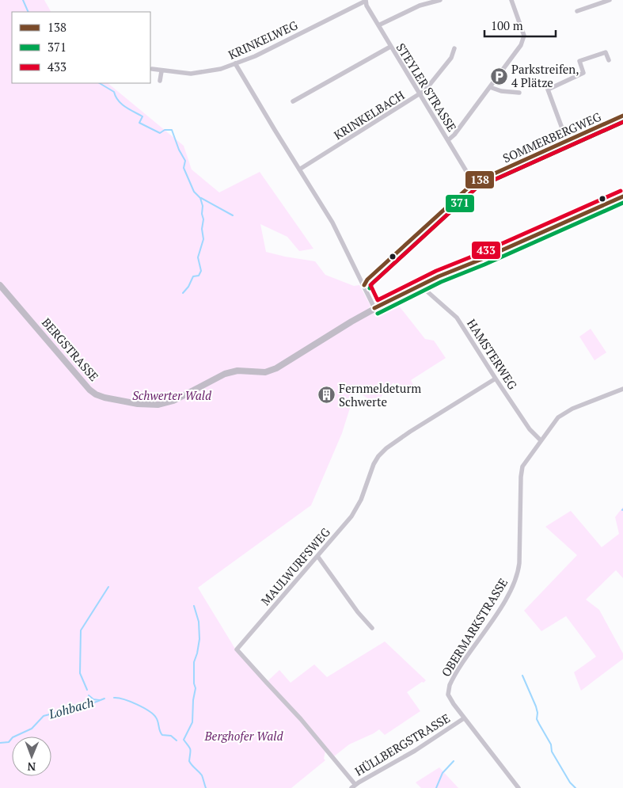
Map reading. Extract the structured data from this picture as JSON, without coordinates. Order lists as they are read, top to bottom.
{
  "streets": {
    "main road": ["BERGSTRASSE"],
    "street": [
      "KRINKELWEG",
      "STEYLER STRASSE",
      "KRINKELBACH",
      "SOMMERBERGWEG",
      "HAMSTERWEG",
      "MAULWURFSWEG",
      "OBERMARKSTRASSE",
      "HÜLLBERGSTRASSE"
    ]
  },
  "crossings": [
    ["KRINKELWEG", "STEYLER STRASSE"],
    ["STEYLER STRASSE", "KRINKELBACH"],
    ["STEYLER STRASSE", "SOMMERBERGWEG"],
    ["BERGSTRASSE", "HAMSTERWEG"],
    ["HAMSTERWEG", "MAULWURFSWEG"],
    ["HAMSTERWEG", "OBERMARKSTRASSE"],
    ["MAULWURFSWEG", "HÜLLBERGSTRASSE"],
    ["OBERMARKSTRASSE", "HÜLLBERGSTRASSE"]
  ],
  "water": ["Lohbach"],
  "parks": ["Schwerter Wald", "Berghofer Wald"],
  "places": {
    "parking": ["Parkstreifen, 4 Plätze"],
    "building": ["Fernmeldeturm Schwerte"]
  },
  "lines": ["transit line 138", "transit line 371", "transit line 433"],
  "legend": ["138", "371", "433"],
  "scale_bar": "100 m",
  "north": "bottom"
}
